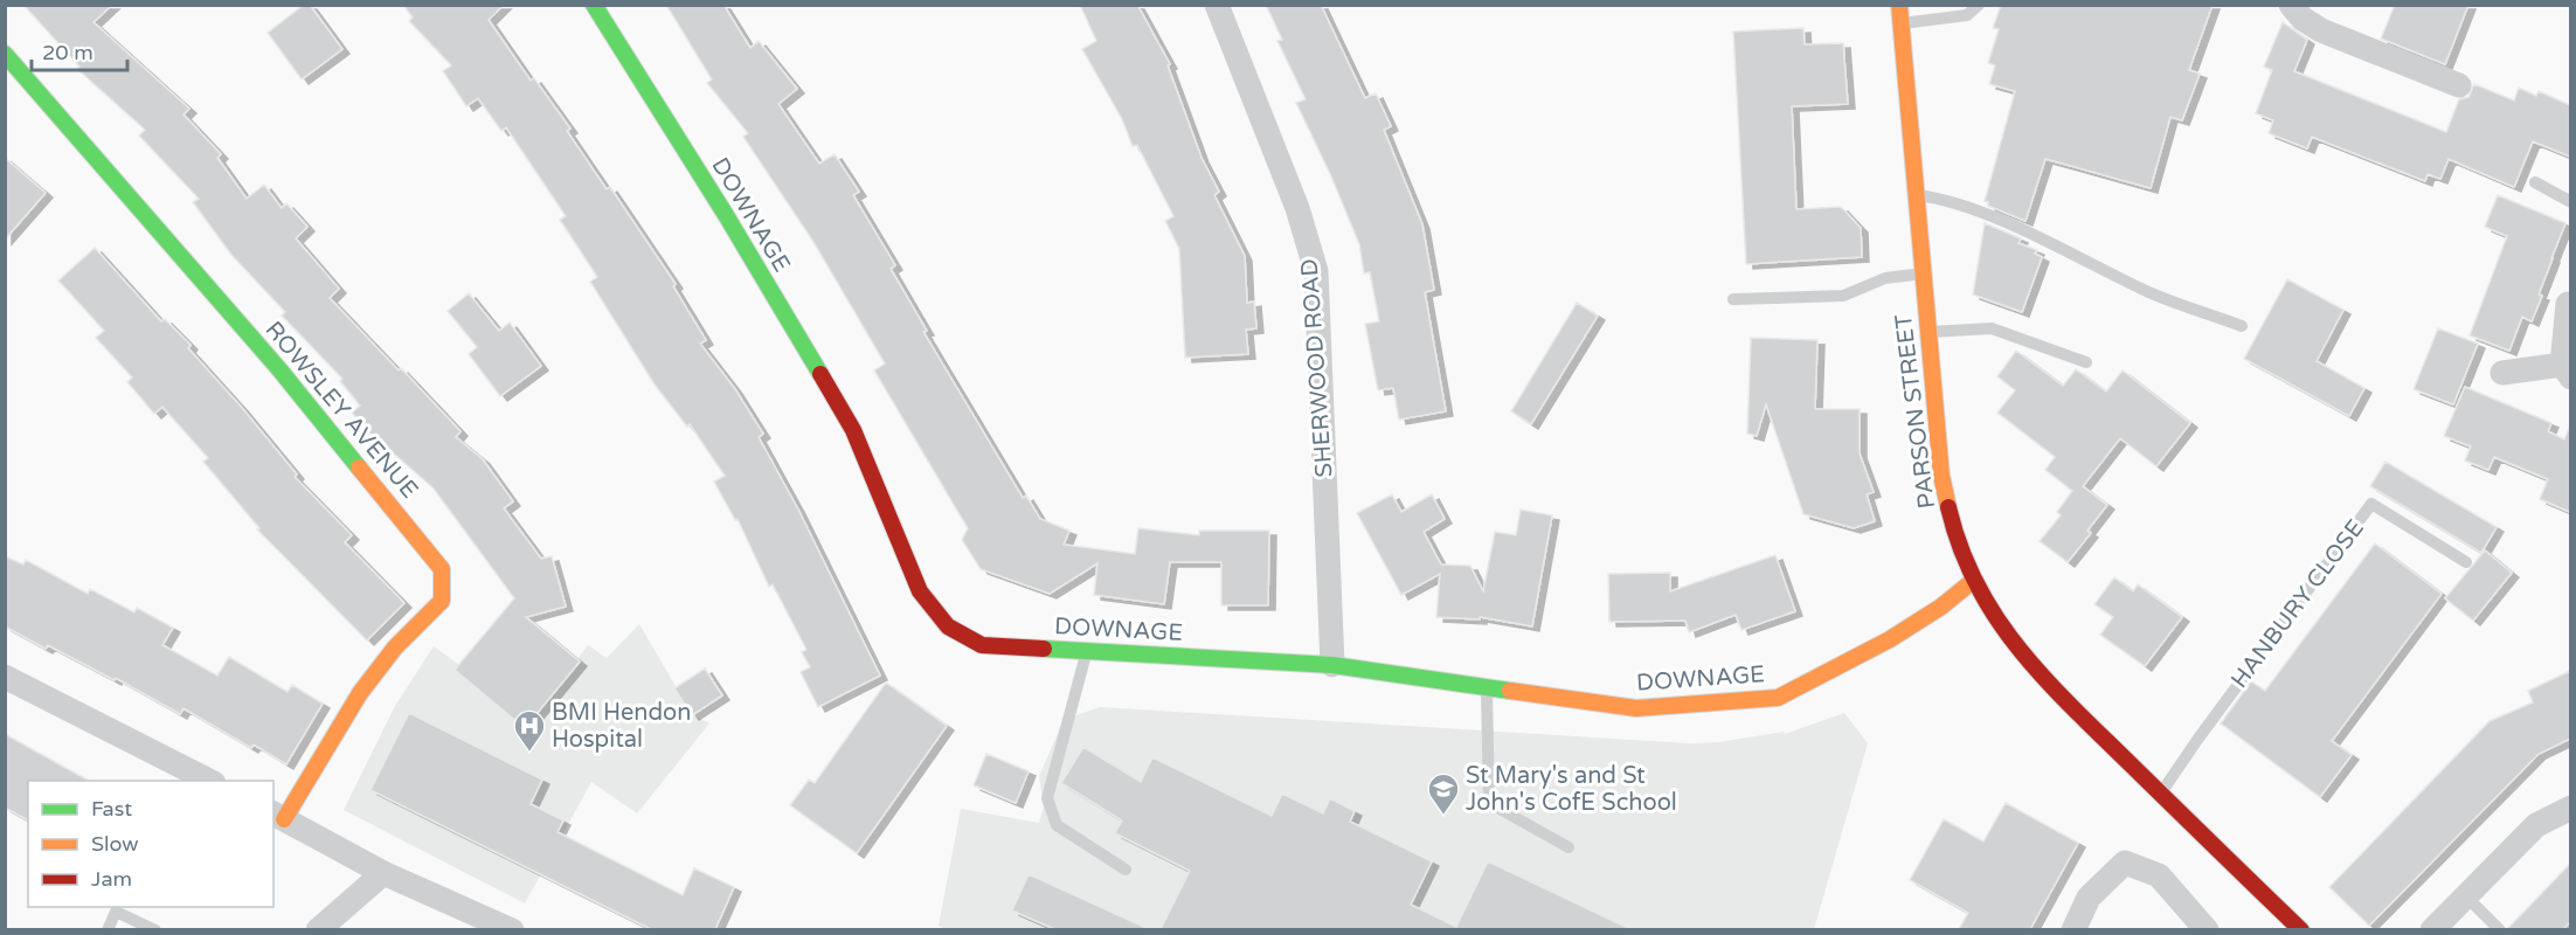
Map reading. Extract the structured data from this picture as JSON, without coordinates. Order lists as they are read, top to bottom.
{
  "streets": {
    "street": [
      "DOWNAGE",
      "SHERWOOD ROAD",
      "ROWSLEY AVENUE",
      "PARSON STREET"
    ],
    "lane": ["HANBURY CLOSE"]
  },
  "crossings": [
    ["DOWNAGE", "SHERWOOD ROAD"],
    ["DOWNAGE", "PARSON STREET"],
    ["PARSON STREET", "HANBURY CLOSE"]
  ],
  "places": {
    "hospital": ["BMI Hendon Hospital"],
    "school or university": ["St Mary's and St John's CofE School"]
  },
  "legend": ["Fast", "Slow", "Jam"],
  "scale_bar": "20 m"
}
